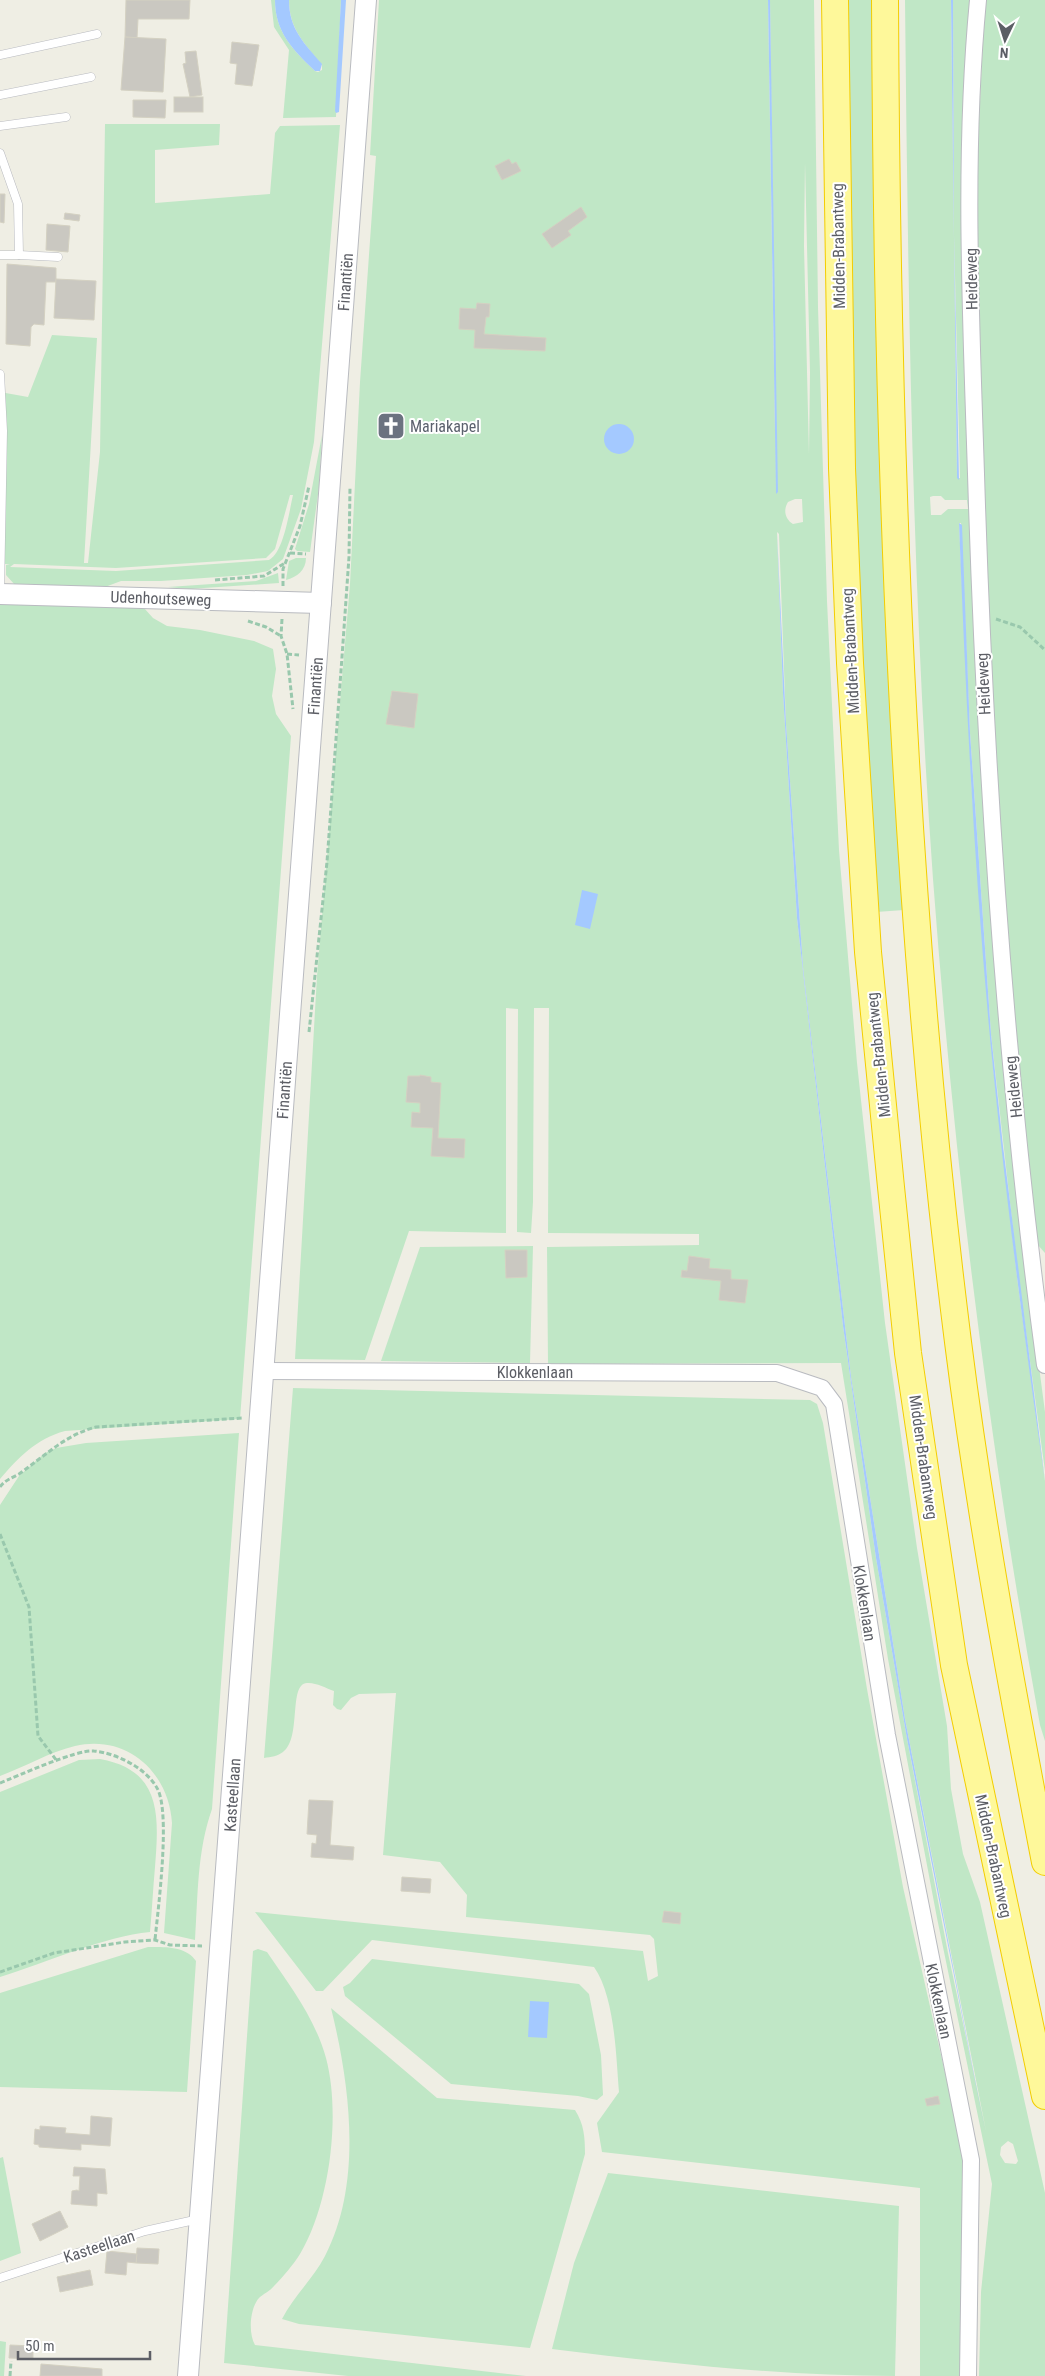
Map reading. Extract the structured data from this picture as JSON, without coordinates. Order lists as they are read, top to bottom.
{
  "streets": {
    "highway": ["Midden-Brabantweg"],
    "street": [
      "Heideweg",
      "Finantiën",
      "Udenhoutseweg",
      "Klokkenlaan",
      "Kasteellaan"
    ]
  },
  "crossings": [
    ["Finantiën", "Udenhoutseweg"],
    ["Finantiën", "Klokkenlaan"],
    ["Finantiën", "Kasteellaan"],
    ["Klokkenlaan", "Kasteellaan"]
  ],
  "places": {
    "church": ["Mariakapel"]
  },
  "scale_bar": "50 m",
  "north": "bottom"
}
